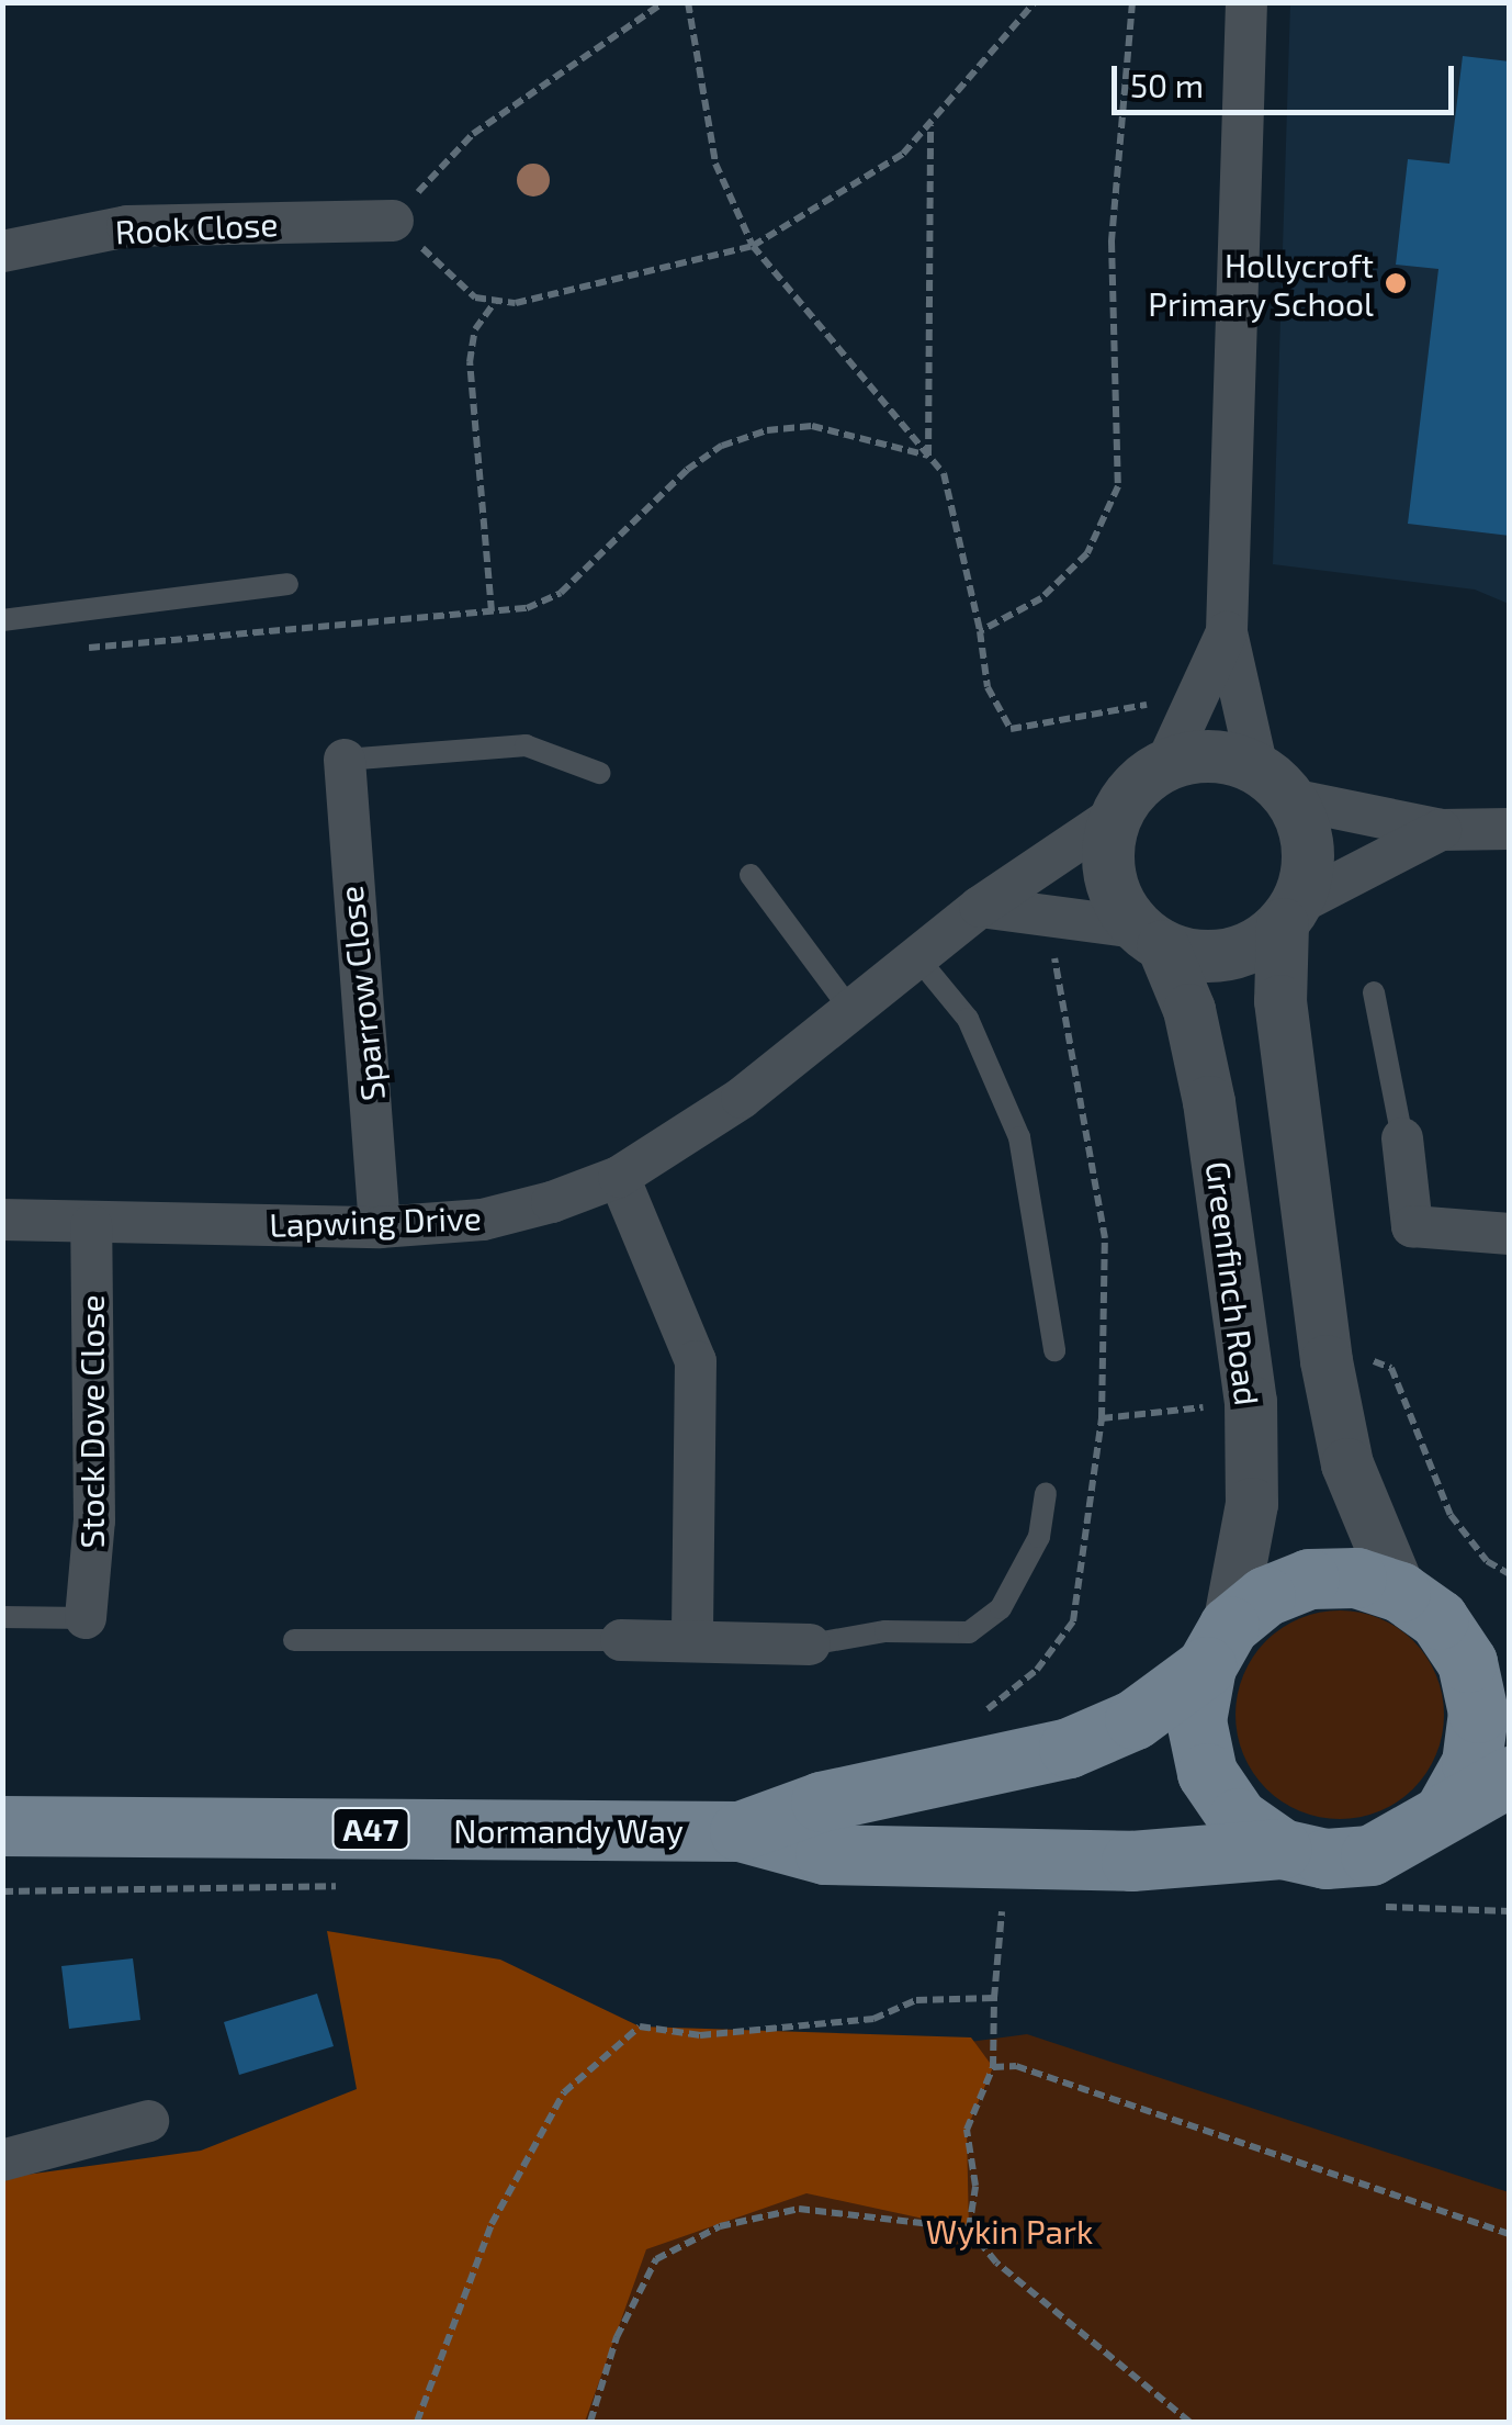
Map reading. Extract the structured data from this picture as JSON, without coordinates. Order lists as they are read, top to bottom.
{
  "streets": {
    "main road": ["A47", "Normandy Way"],
    "street": [
      "Rook Close",
      "Sparrow Close",
      "Lapwing Drive",
      "Greenfinch Road",
      "Stock Dove Close"
    ]
  },
  "crossings": [
    ["Sparrow Close", "Lapwing Drive"],
    ["Lapwing Drive", "Greenfinch Road"],
    ["Lapwing Drive", "Stock Dove Close"],
    ["Greenfinch Road", "Normandy Way"]
  ],
  "parks": ["Wykin Park"],
  "places": ["Hollycroft Primary School"],
  "scale_bar": "50 m"
}
